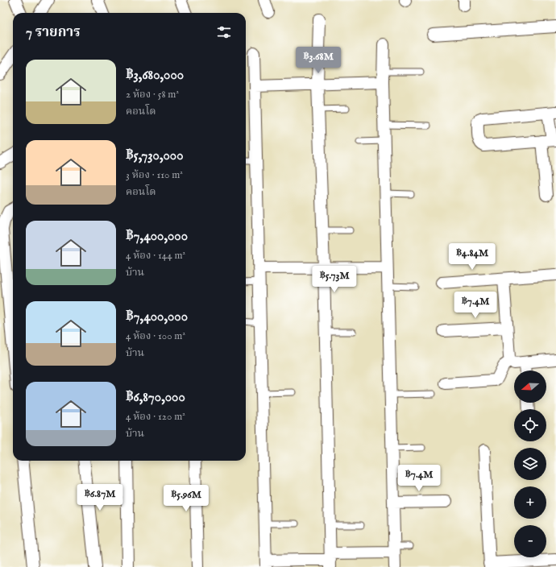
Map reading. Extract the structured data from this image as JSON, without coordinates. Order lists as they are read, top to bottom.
{
  "north": "left",
  "page": {
    "heading": "7 รายการ",
    "price": [
      "฿3.68M",
      "฿4.84M",
      "฿5.73M",
      "฿7.4M",
      "฿7.4M",
      "฿6.87M",
      "฿5.96M"
    ],
    "list": [
      {
        "name": "฿3,680,000",
        "note": "2 ห้อง · 58 m² · คอนโด"
      },
      {
        "name": "฿5,730,000",
        "note": "3 ห้อง · 110 m² · คอนโด"
      },
      {
        "name": "฿7,400,000",
        "note": "4 ห้อง · 144 m² · บ้าน"
      },
      {
        "name": "฿7,400,000",
        "note": "4 ห้อง · 100 m² · บ้าน"
      },
      {
        "name": "฿6,870,000",
        "note": "4 ห้อง · 120 m² · บ้าน"
      }
    ],
    "map_buttons": ["+", "−"]
  }
}
